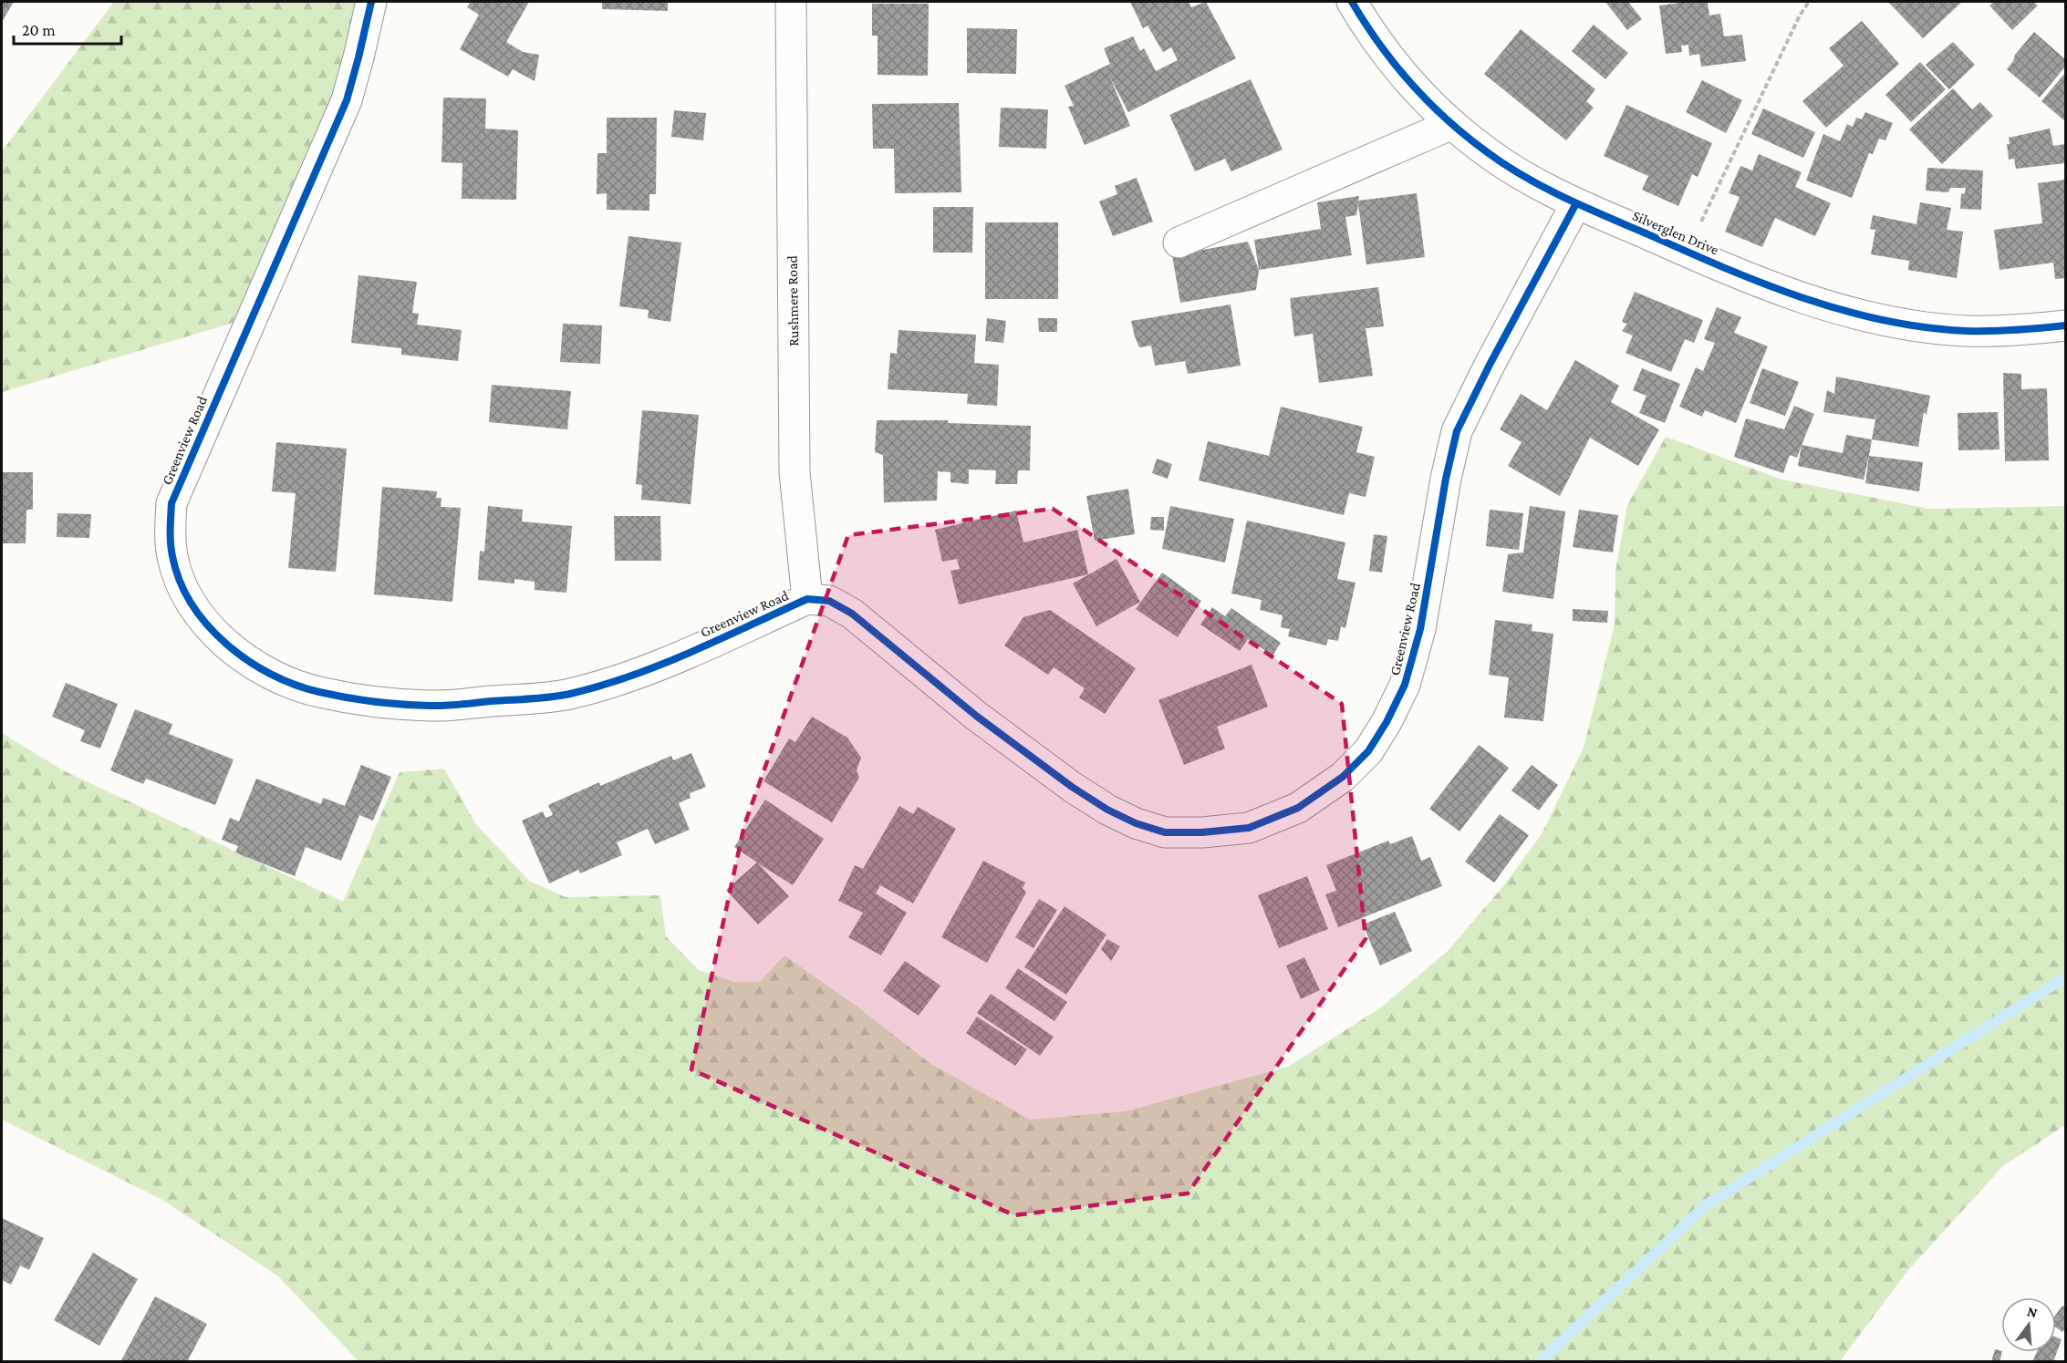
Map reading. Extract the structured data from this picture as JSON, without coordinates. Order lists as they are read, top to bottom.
{
  "streets": {
    "street": ["Silverglen Drive", "Rushmere Road", "Greenview Road"]
  },
  "crossings": [
    ["Silverglen Drive", "Greenview Road"],
    ["Rushmere Road", "Greenview Road"]
  ],
  "scale_bar": "20 m",
  "north": "top"
}
